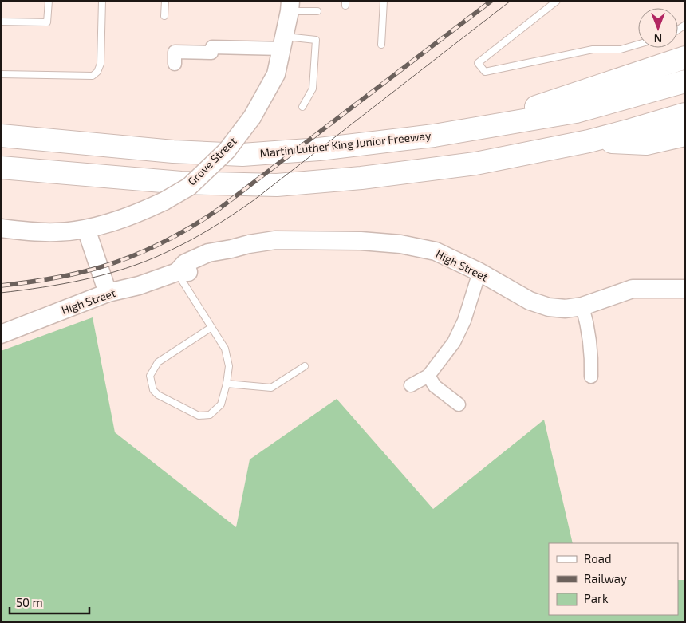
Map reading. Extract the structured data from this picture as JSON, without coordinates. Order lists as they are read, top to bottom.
{
  "streets": {
    "highway": ["Martin Luther King Junior Freeway"],
    "main road": ["Grove Street", "High Street"]
  },
  "legend": ["Road", "Railway", "Park"],
  "scale_bar": "50 m",
  "north": "bottom"
}
